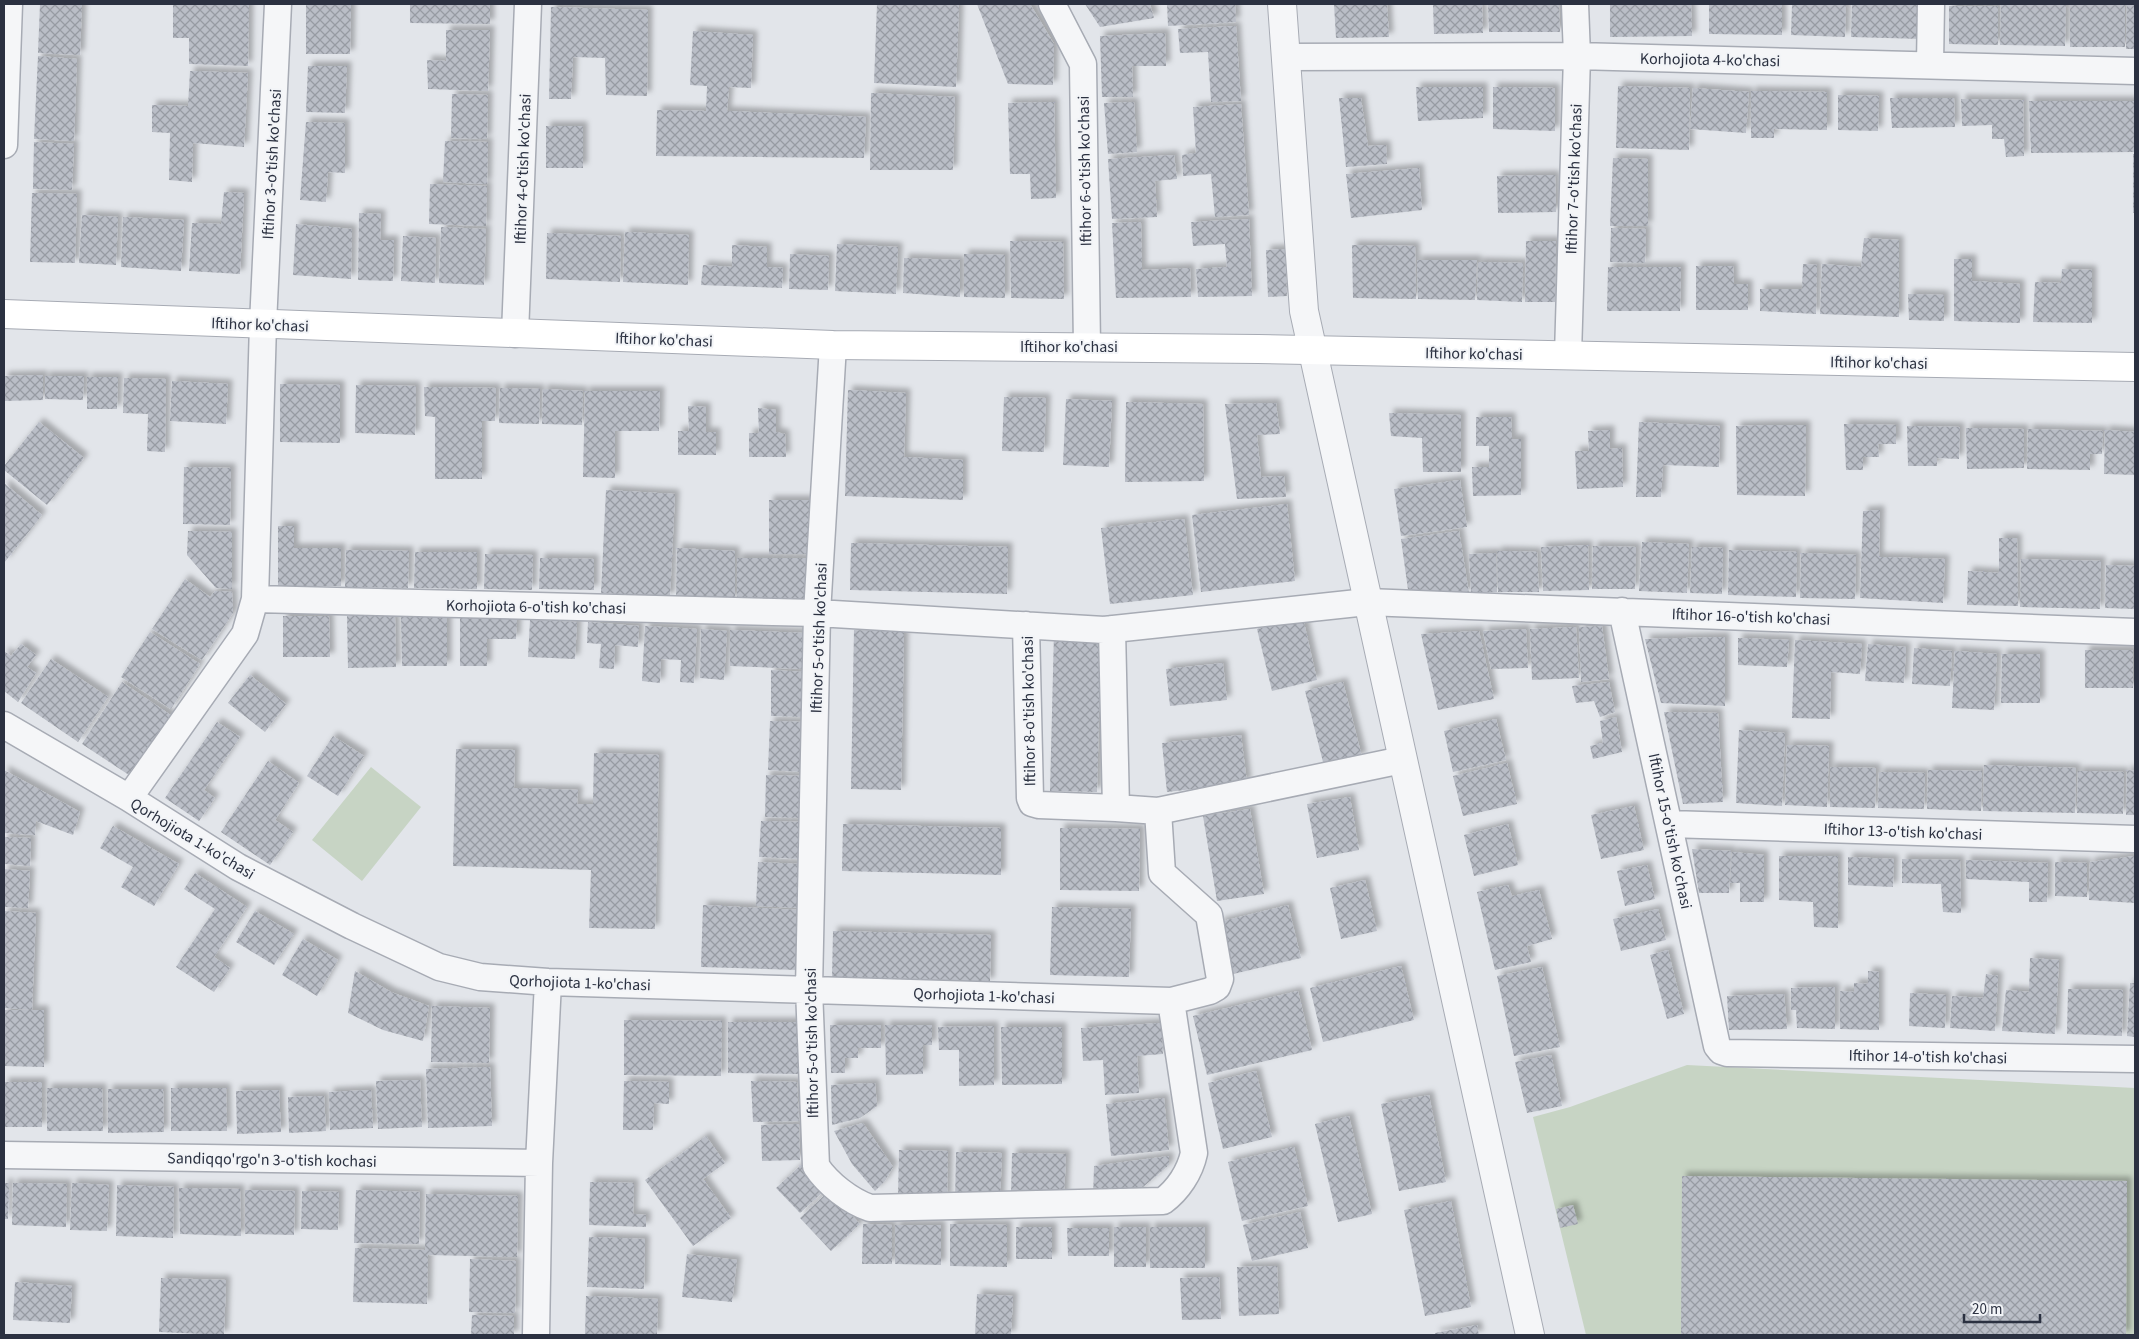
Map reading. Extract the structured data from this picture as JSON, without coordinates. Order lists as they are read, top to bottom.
{
  "streets": {
    "main road": ["Iftihor ko'chasi"],
    "street": [
      "Korhojiota 4-ko'chasi",
      "Iftihor 3-o'tish ko'chasi",
      "Iftihor 4-o'tish ko'chasi",
      "Iftihor 6-o'tish ko'chasi",
      "Iftihor 7-o'tish ko'chasi",
      "Korhojiota 6-o'tish ko'chasi",
      "Iftihor 16-o'tish ko'chasi",
      "Iftihor 5-o'tish ko'chasi",
      "Iftihor 8-o'tish ko'chasi",
      "Iftihor 15-o'tish ko'chasi",
      "Iftihor 13-o'tish ko'chasi",
      "Qorhojiota 1-ko'chasi",
      "Iftihor 14-o'tish ko'chasi",
      "Sandiqqo'rgo'n 3-o'tish kochasi"
    ]
  },
  "crossings": [
    ["Korhojiota 4-ko'chasi", "Iftihor 7-o'tish ko'chasi"],
    ["Iftihor 3-o'tish ko'chasi", "Iftihor ko'chasi"],
    ["Iftihor 4-o'tish ko'chasi", "Iftihor ko'chasi"],
    ["Iftihor 6-o'tish ko'chasi", "Iftihor ko'chasi"],
    ["Iftihor 7-o'tish ko'chasi", "Iftihor ko'chasi"],
    ["Iftihor ko'chasi", "Iftihor 5-o'tish ko'chasi"],
    ["Korhojiota 6-o'tish ko'chasi", "Iftihor 5-o'tish ko'chasi"],
    ["Korhojiota 6-o'tish ko'chasi", "Iftihor 8-o'tish ko'chasi"],
    ["Iftihor 16-o'tish ko'chasi", "Iftihor 8-o'tish ko'chasi"],
    ["Iftihor 16-o'tish ko'chasi", "Iftihor 15-o'tish ko'chasi"],
    ["Iftihor 5-o'tish ko'chasi", "Iftihor 8-o'tish ko'chasi"],
    ["Iftihor 5-o'tish ko'chasi", "Qorhojiota 1-ko'chasi"],
    ["Iftihor 8-o'tish ko'chasi", "Qorhojiota 1-ko'chasi"],
    ["Iftihor 15-o'tish ko'chasi", "Iftihor 13-o'tish ko'chasi"],
    ["Iftihor 15-o'tish ko'chasi", "Iftihor 14-o'tish ko'chasi"]
  ],
  "scale_bar": "20 m"
}
